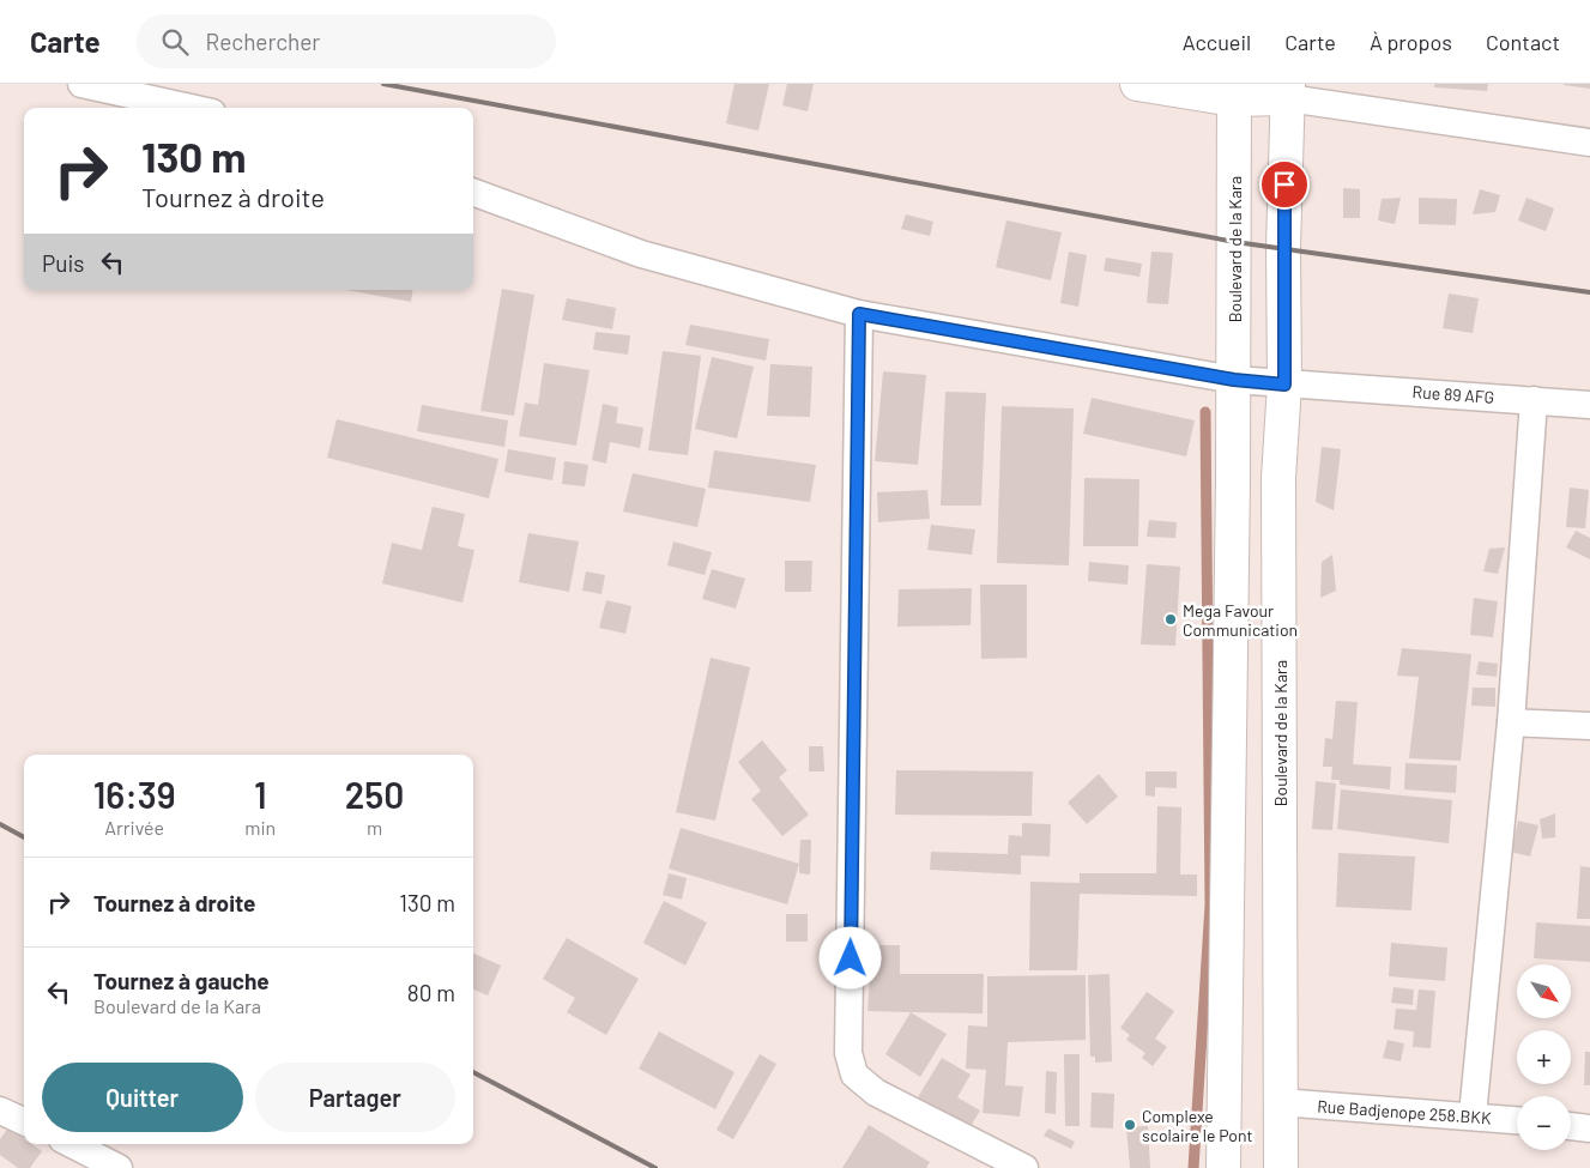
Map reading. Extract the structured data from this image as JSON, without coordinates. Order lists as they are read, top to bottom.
{
  "streets": {
    "main road": ["Boulevard de la Kara"],
    "street": ["Rue 89 AFG", "Rue Badjenope 258.BKK"]
  },
  "crossings": [
    ["Boulevard de la Kara", "Rue 89 AFG"],
    ["Boulevard de la Kara", "Rue Badjenope 258.BKK"]
  ],
  "places": ["Mega Favour Communication", "Complexe scolaire le Pont"],
  "north": "bottom right",
  "page": {
    "header": "Carte",
    "search": "Rechercher",
    "nav": [
      "Accueil",
      "Carte",
      "À propos",
      "Contact"
    ],
    "turn": ["130 m", "Tournez à droite"],
    "then": "Puis",
    "eta": [
      "16:39",
      "Arrivée",
      "1",
      "min",
      "250",
      "m"
    ],
    "list": [
      {
        "name": "Tournez à droite",
        "value": "130 m"
      },
      {
        "name": "Tournez à gauche",
        "note": "Boulevard de la Kara",
        "value": "80 m"
      }
    ],
    "map_buttons": ["+", "−"],
    "buttons": ["Quitter", "Partager"]
  }
}
